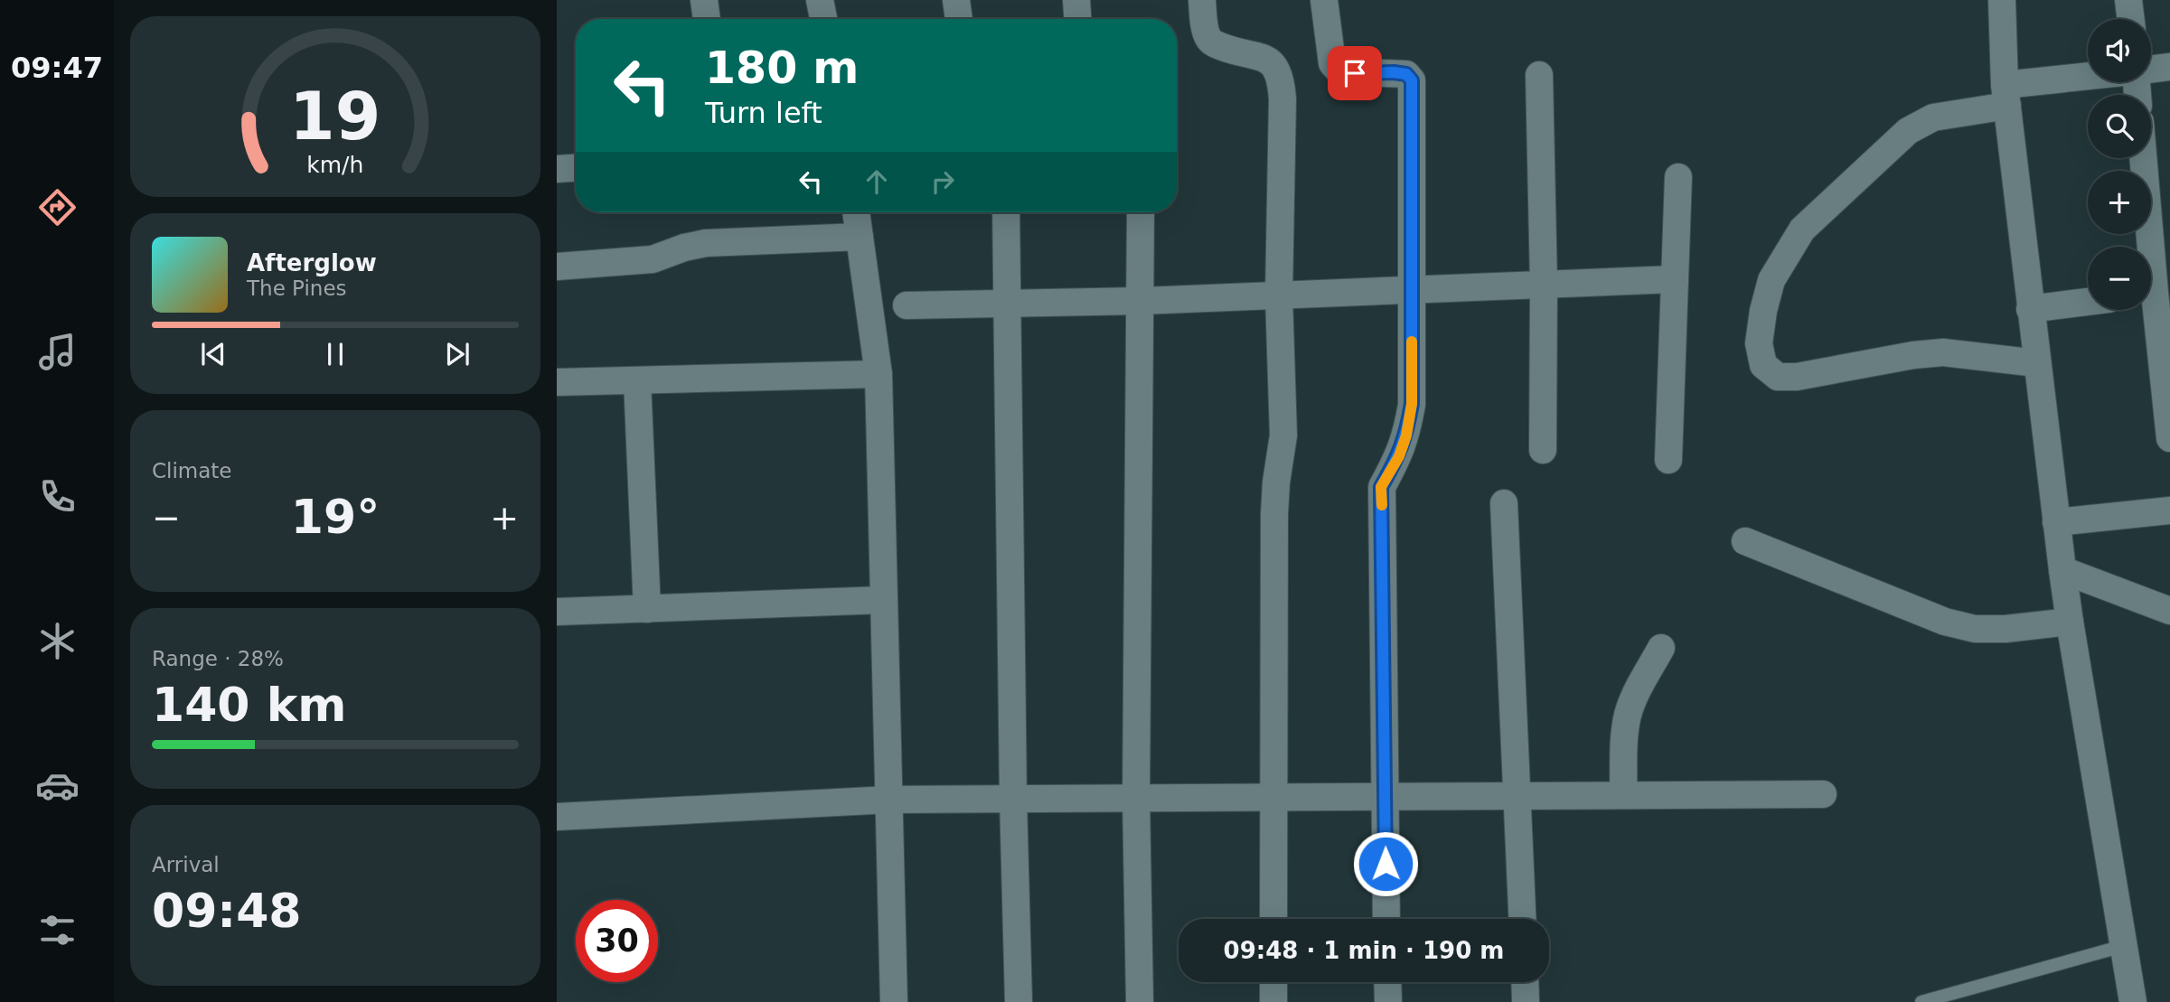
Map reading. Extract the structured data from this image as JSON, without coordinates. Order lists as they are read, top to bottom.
{
  "page": {
    "tabs": "09:47",
    "map_buttons": ["+", "−"],
    "turn": ["180 m", "Turn left"],
    "song": ["Afterglow", "The Pines"],
    "tile": [
      "Climate",
      ["Range · 28%", "140 km"],
      ["Arrival", "09:48"]
    ],
    "heat": ["−", "19°", "+"],
    "limit": "30",
    "trip": "09:48 · 1 min · 190 m",
    "gauge": ["19", "km/h"]
  }
}
